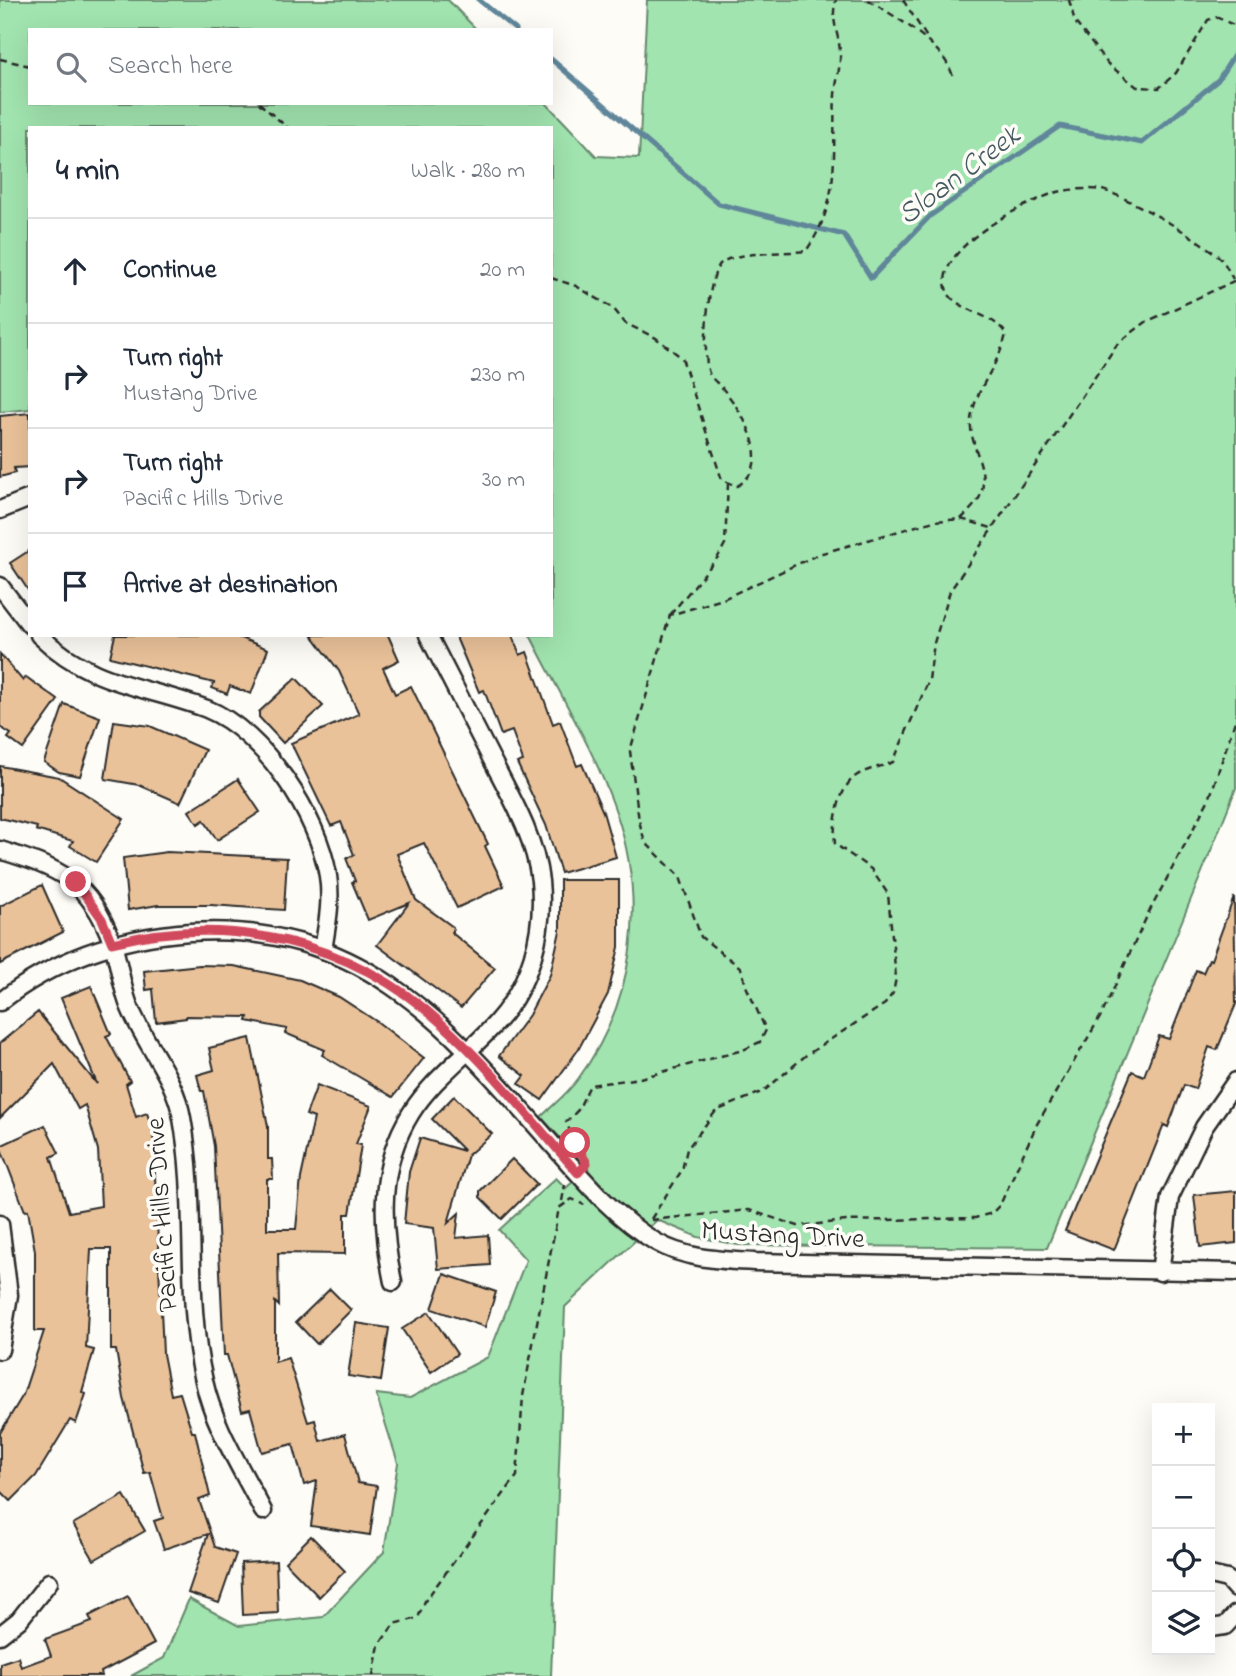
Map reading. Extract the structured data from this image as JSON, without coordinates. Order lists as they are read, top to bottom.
{
  "streets": {
    "street": ["Pacific Hills Drive", "Mustang Drive"]
  },
  "crossings": [
    ["Pacific Hills Drive", "Mustang Drive"]
  ],
  "water": ["Sloan Creek"],
  "page": {
    "search": "Search here",
    "heading": ["4 min", "Walk · 280 m"],
    "list": [
      ["Continue", "20 m"],
      ["Turn right", "Mustang Drive", "230 m"],
      ["Turn right", "Pacific Hills Drive", "30 m"],
      "Arrive at destination"
    ],
    "map_buttons": ["+", "−"]
  }
}
